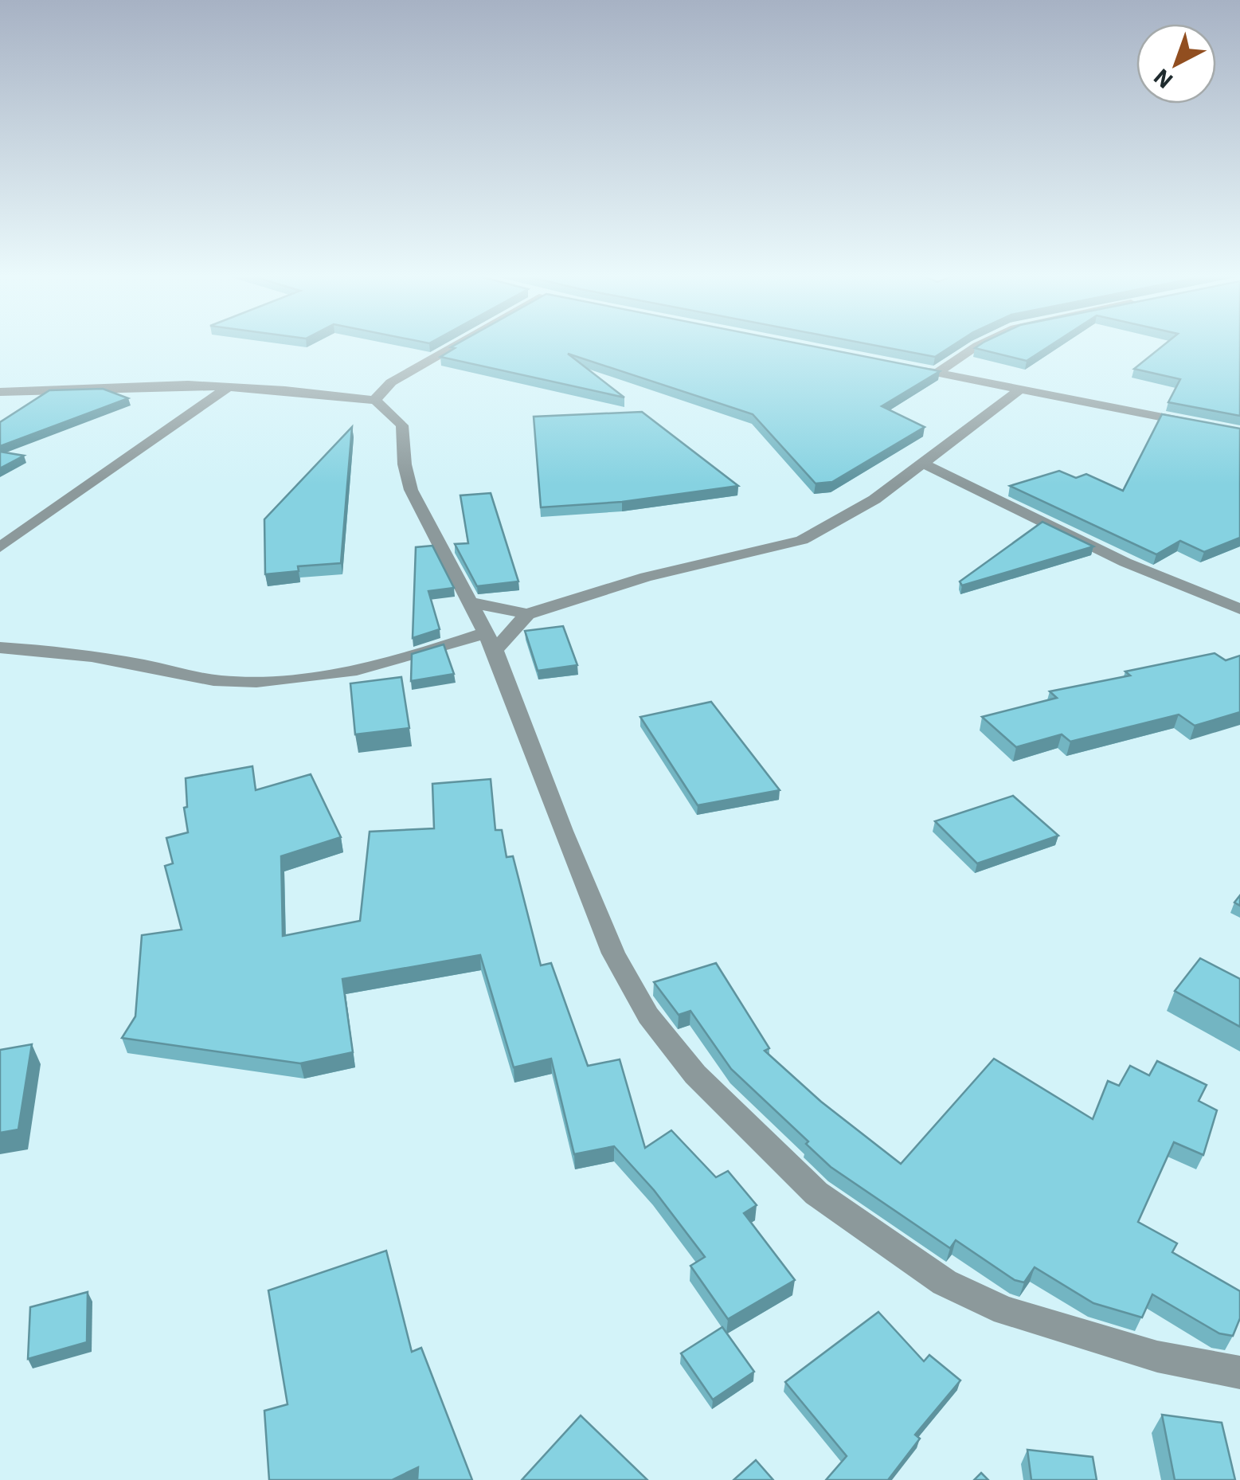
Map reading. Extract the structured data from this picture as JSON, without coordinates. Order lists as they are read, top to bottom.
{
  "north": "bottom left"
}
